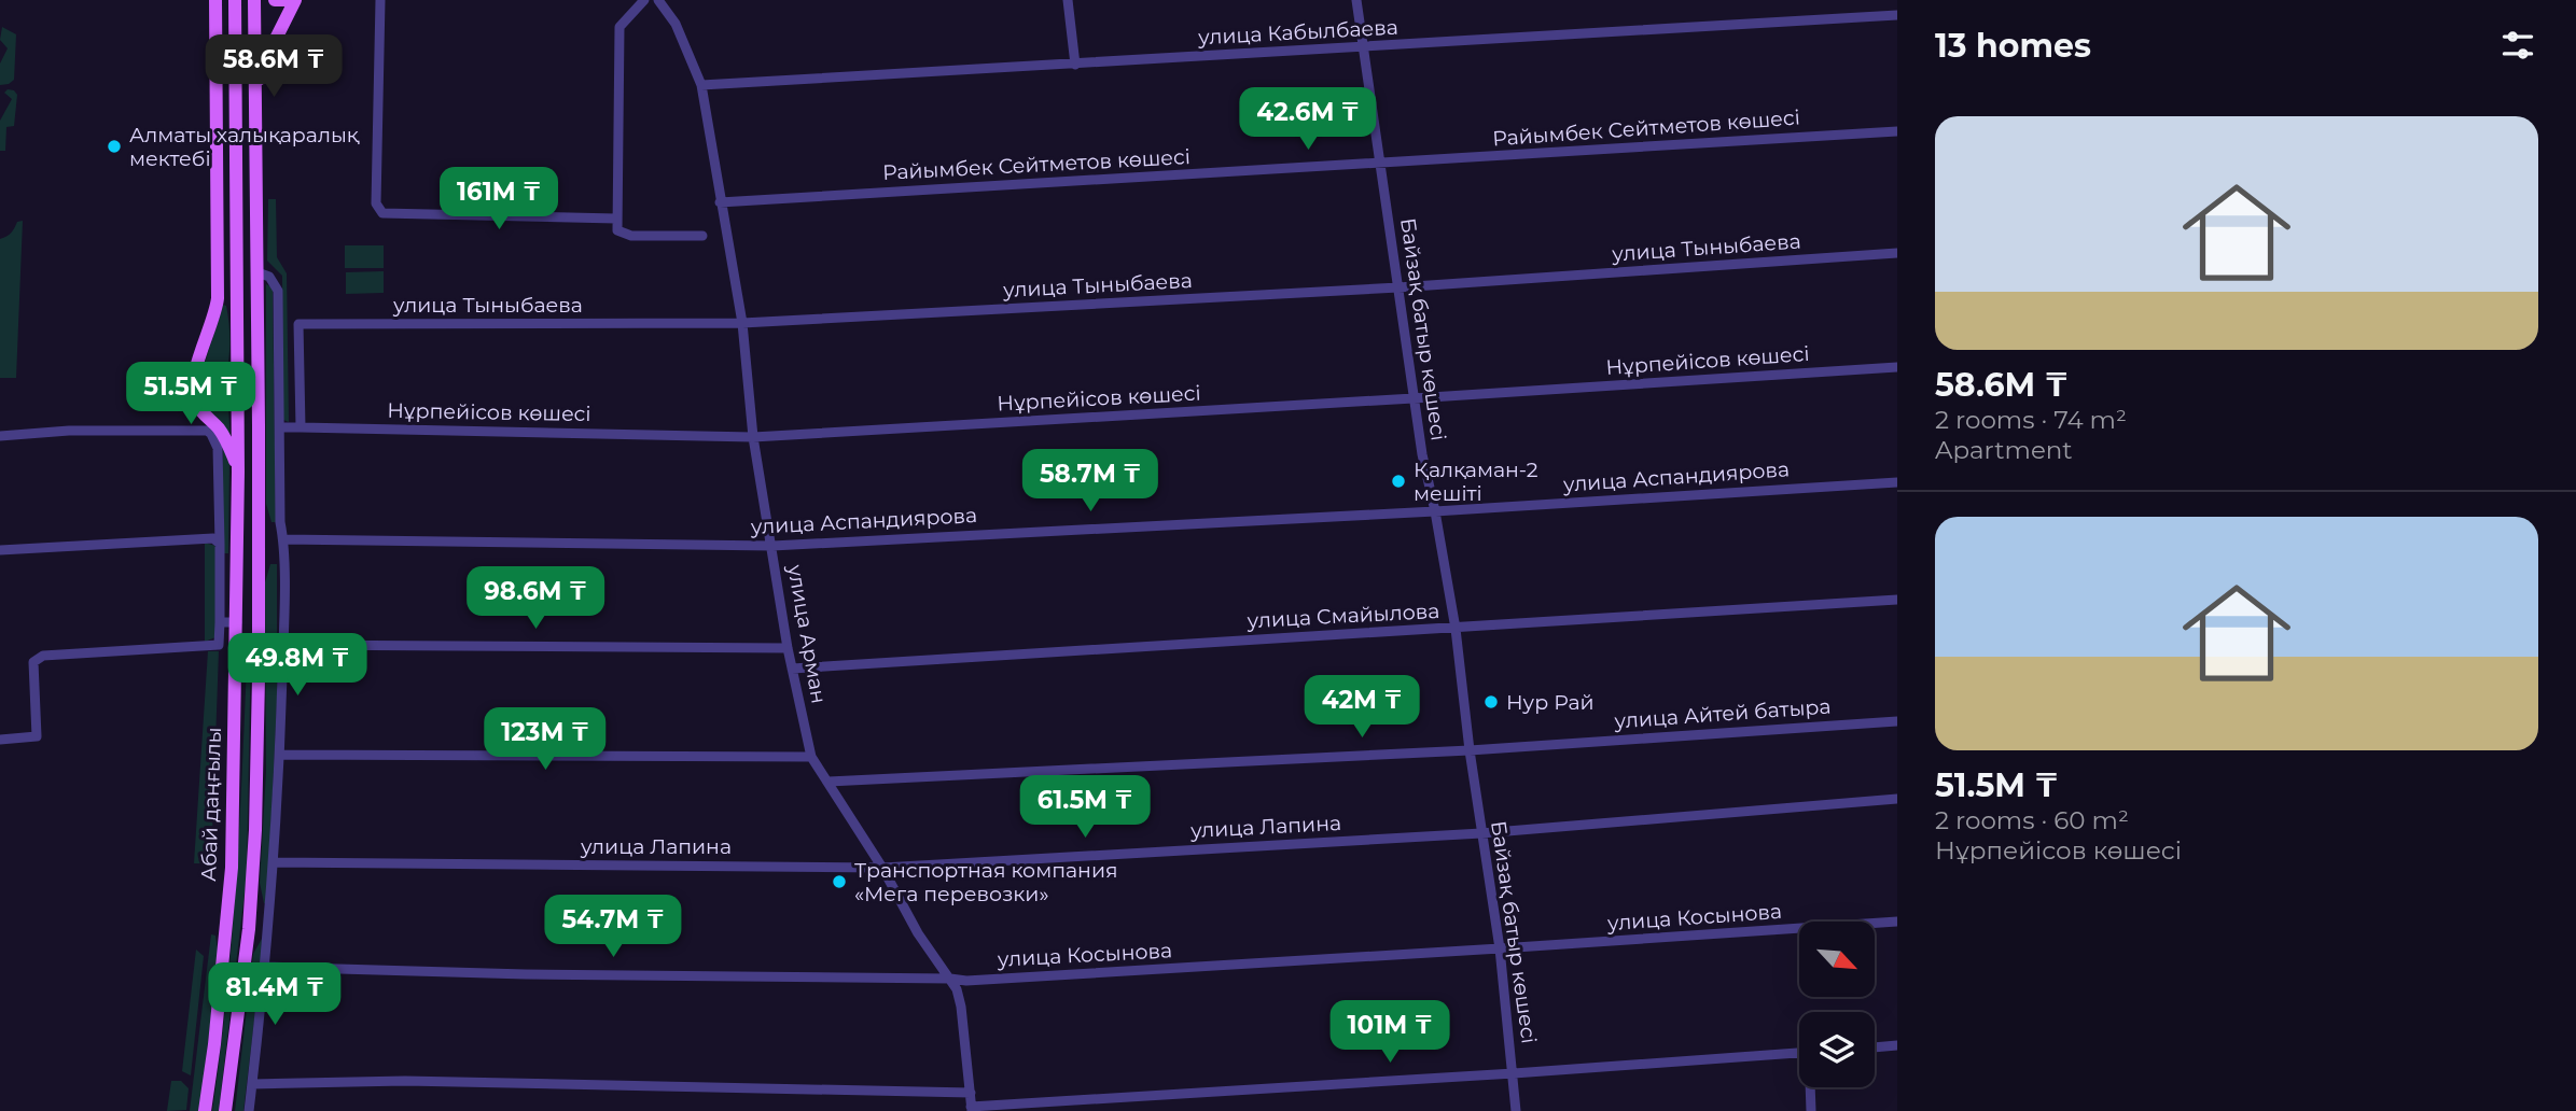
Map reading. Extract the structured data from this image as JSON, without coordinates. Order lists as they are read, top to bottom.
{
  "streets": {
    "main road": ["Абай даңғылы"],
    "street": [
      "улица Кабылбаева",
      "Райымбек Сейтметов көшесі",
      "улица Тыныбаева",
      "Байзақ батыр көшесі",
      "Нұрпейісов көшесі",
      "улица Аспандиярова",
      "улица Смайылова",
      "улица Арман",
      "улица Айтей батыра",
      "улица Лапина",
      "улица Косынова"
    ]
  },
  "crossings": [
    ["улица Кабылбаева", "Байзақ батыр көшесі"],
    ["улица Кабылбаева", "улица Арман"],
    ["Райымбек Сейтметов көшесі", "Байзақ батыр көшесі"],
    ["Райымбек Сейтметов көшесі", "улица Арман"],
    ["улица Тыныбаева", "Байзақ батыр көшесі"],
    ["улица Тыныбаева", "Нұрпейісов көшесі"],
    ["улица Тыныбаева", "улица Арман"],
    ["Байзақ батыр көшесі", "Нұрпейісов көшесі"],
    ["Байзақ батыр көшесі", "улица Аспандиярова"],
    ["Байзақ батыр көшесі", "улица Смайылова"],
    ["Байзақ батыр көшесі", "улица Айтей батыра"],
    ["Байзақ батыр көшесі", "улица Лапина"],
    ["Байзақ батыр көшесі", "улица Косынова"],
    ["Нұрпейісов көшесі", "улица Арман"],
    ["улица Аспандиярова", "улица Арман"],
    ["улица Смайылова", "улица Арман"],
    ["улица Арман", "улица Айтей батыра"],
    ["улица Арман", "улица Лапина"],
    ["улица Арман", "улица Косынова"]
  ],
  "places": [
    "Алматы халықаралық мектебі",
    "Қалқаман-2 мешіті",
    "Нур Рай",
    "Транспортная компания «Мега перевозки»"
  ],
  "north": "bottom right",
  "page": {
    "heading": "13 homes",
    "price": [
      "58.6M ₸",
      "42.6M ₸",
      "161M ₸",
      "51.5M ₸",
      "58.7M ₸",
      "98.6M ₸",
      "49.8M ₸",
      "42M ₸",
      "123M ₸",
      "61.5M ₸",
      "54.7M ₸",
      "81.4M ₸",
      "101M ₸"
    ],
    "list": [
      {
        "name": "58.6M ₸",
        "note": "2 rooms · 74 m² · Apartment"
      },
      {
        "name": "51.5M ₸",
        "note": "2 rooms · 60 m² · Нұрпейісов көшесі"
      }
    ]
  }
}
